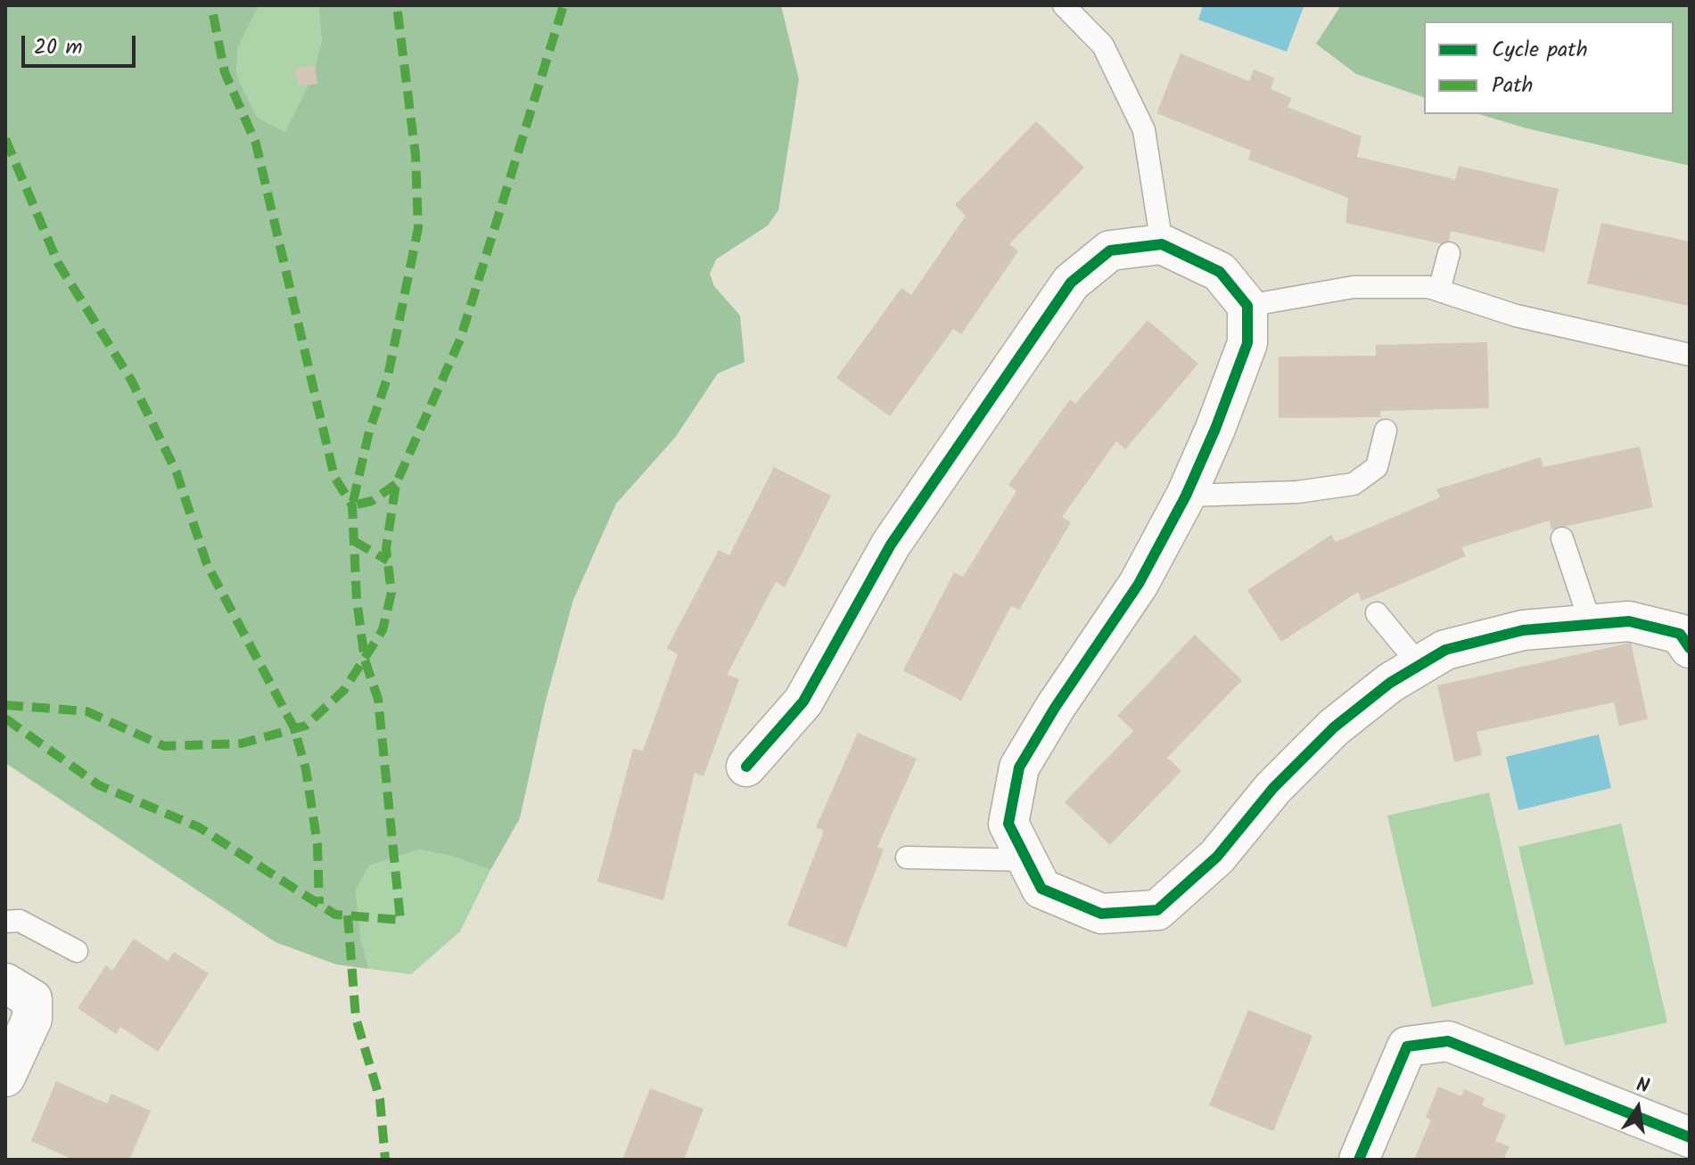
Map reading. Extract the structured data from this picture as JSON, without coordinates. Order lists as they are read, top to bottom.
{
  "legend": ["Cycle path", "Path"],
  "scale_bar": "20 m",
  "north": "top"
}
